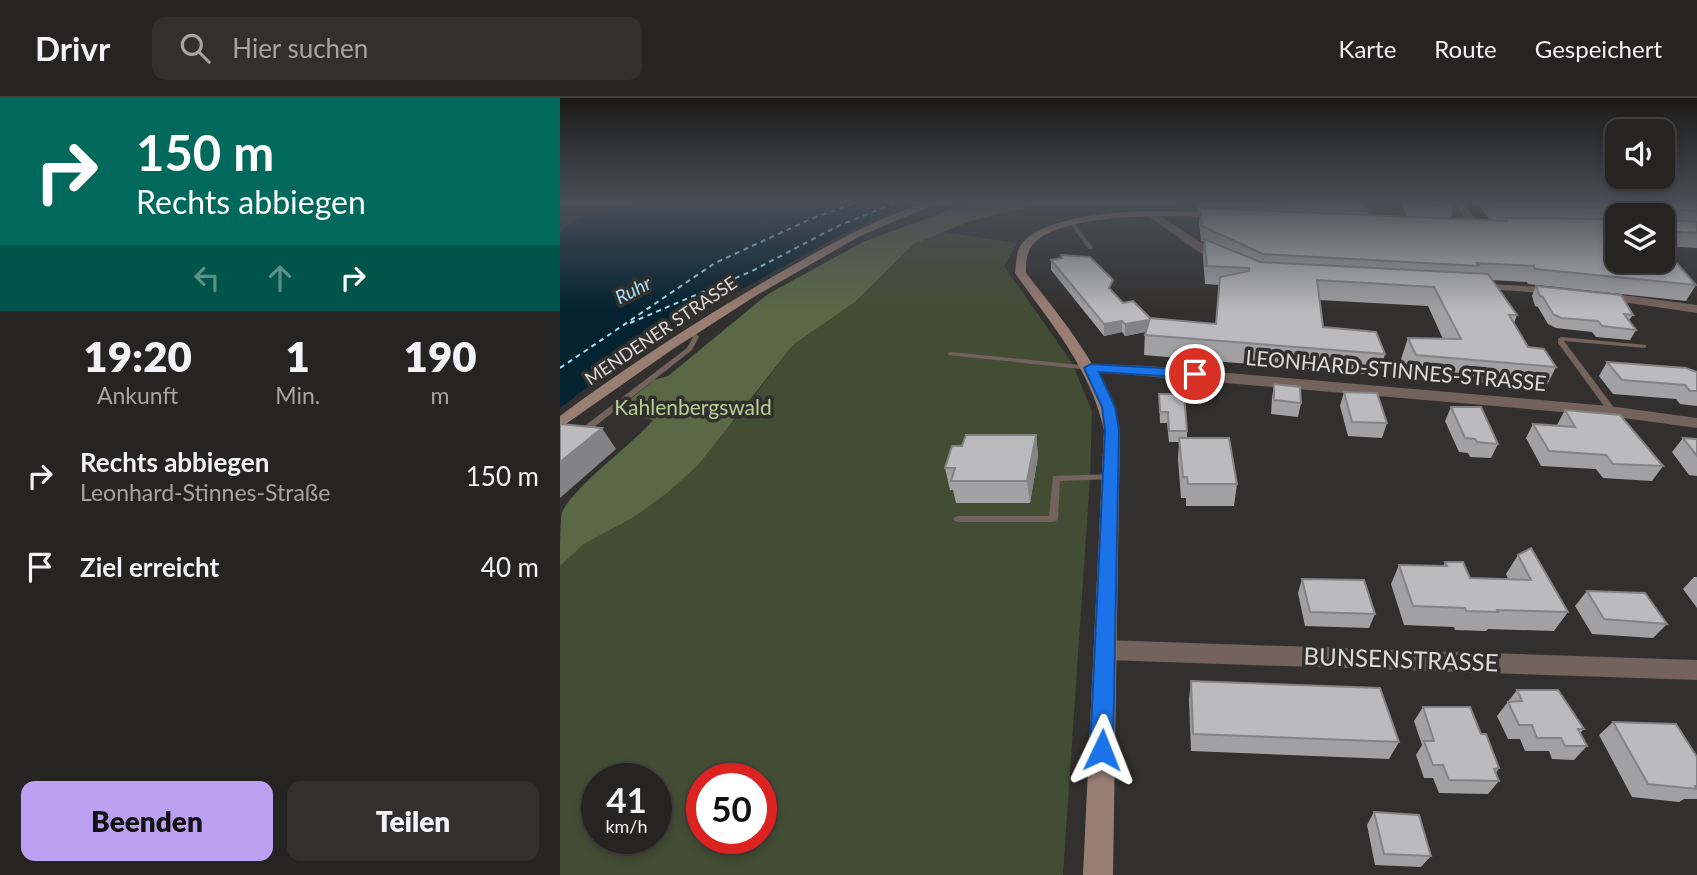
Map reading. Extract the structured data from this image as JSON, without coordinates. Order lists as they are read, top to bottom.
{
  "streets": {
    "main road": ["MENDENER STRASSE"],
    "street": ["LEONHARD-STINNES-STRASSE", "BUNSENSTRASSE"]
  },
  "water": ["Ruhr"],
  "parks": ["Kahlenbergswald"],
  "page": {
    "header": "Drivr",
    "search": "Hier suchen",
    "nav": ["Karte", "Route", "Gespeichert"],
    "turn": ["150 m", "Rechts abbiegen"],
    "eta": [
      "19:20",
      "Ankunft",
      "1",
      "Min.",
      "190",
      "m"
    ],
    "list": [
      {
        "name": "Rechts abbiegen",
        "note": "Leonhard-Stinnes-Straße",
        "value": "150 m"
      },
      {
        "name": "Ziel erreicht",
        "value": "40 m"
      }
    ],
    "speed": "41 km/h",
    "limit": "50",
    "buttons": ["Beenden", "Teilen"]
  }
}
